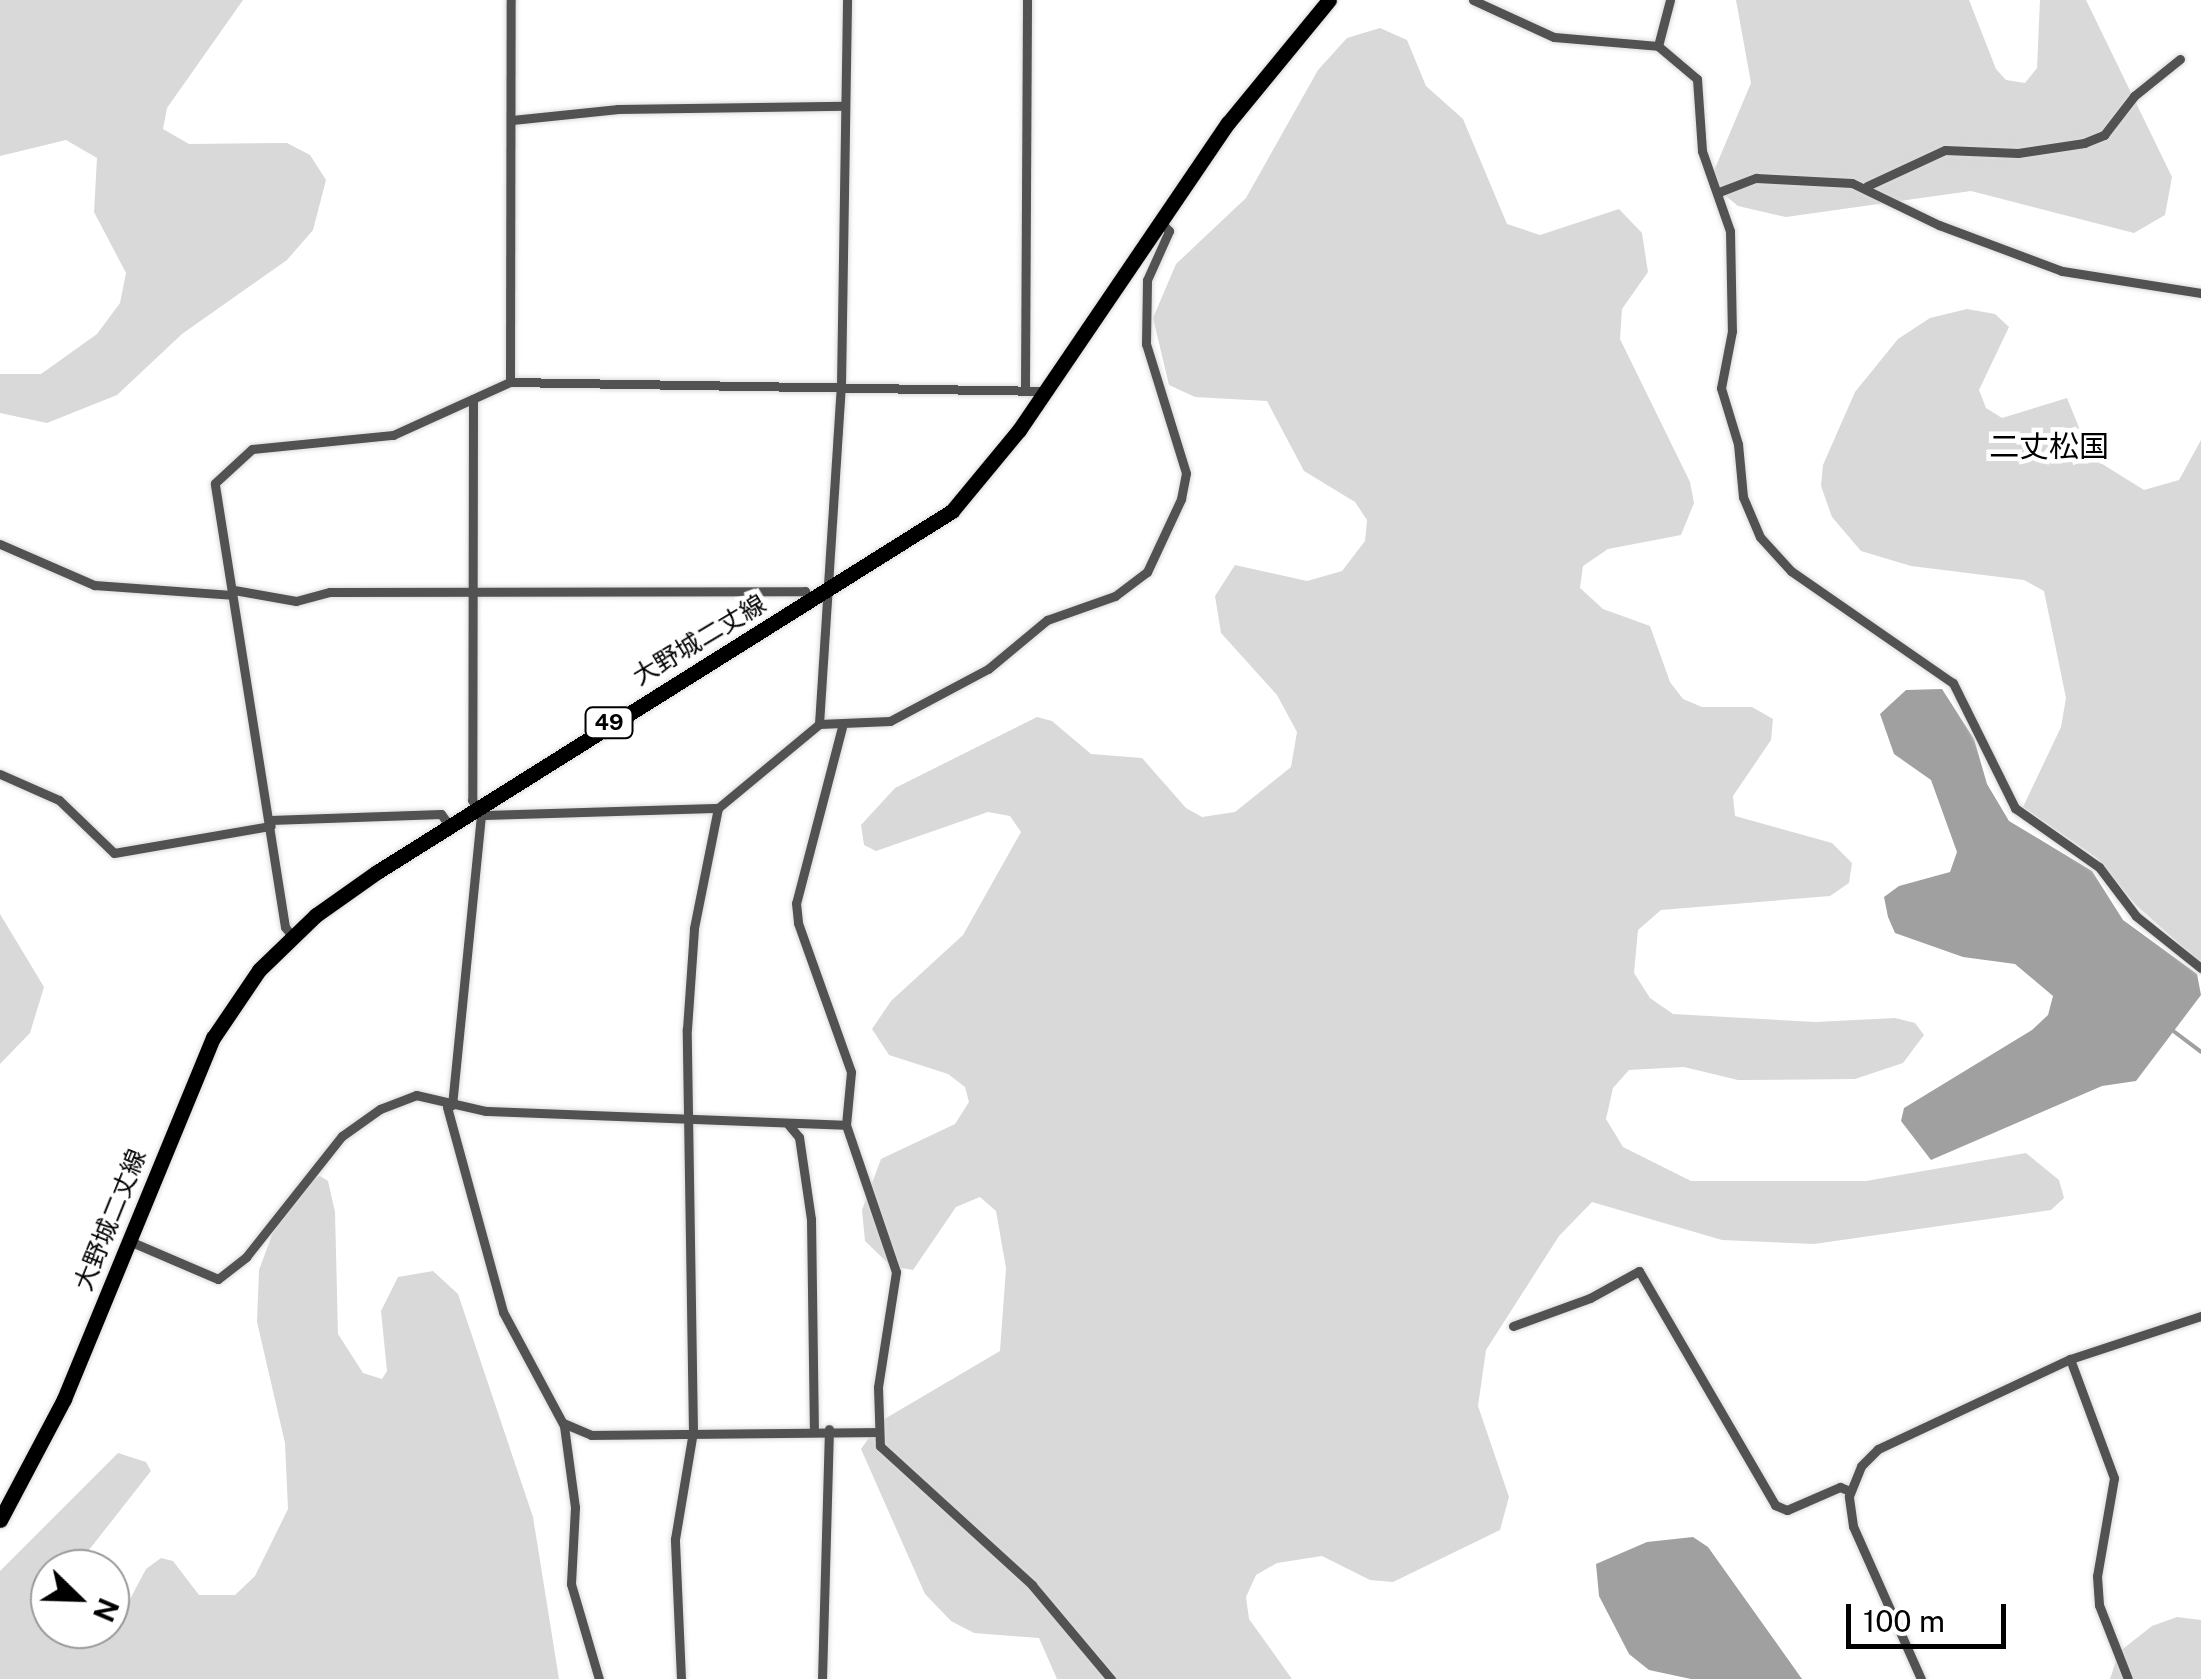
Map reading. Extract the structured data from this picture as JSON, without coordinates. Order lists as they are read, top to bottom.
{
  "streets": {
    "main road": ["大野城二丈線", "49"]
  },
  "districts": ["二丈松国"],
  "scale_bar": "100 m",
  "north": "bottom right"
}
